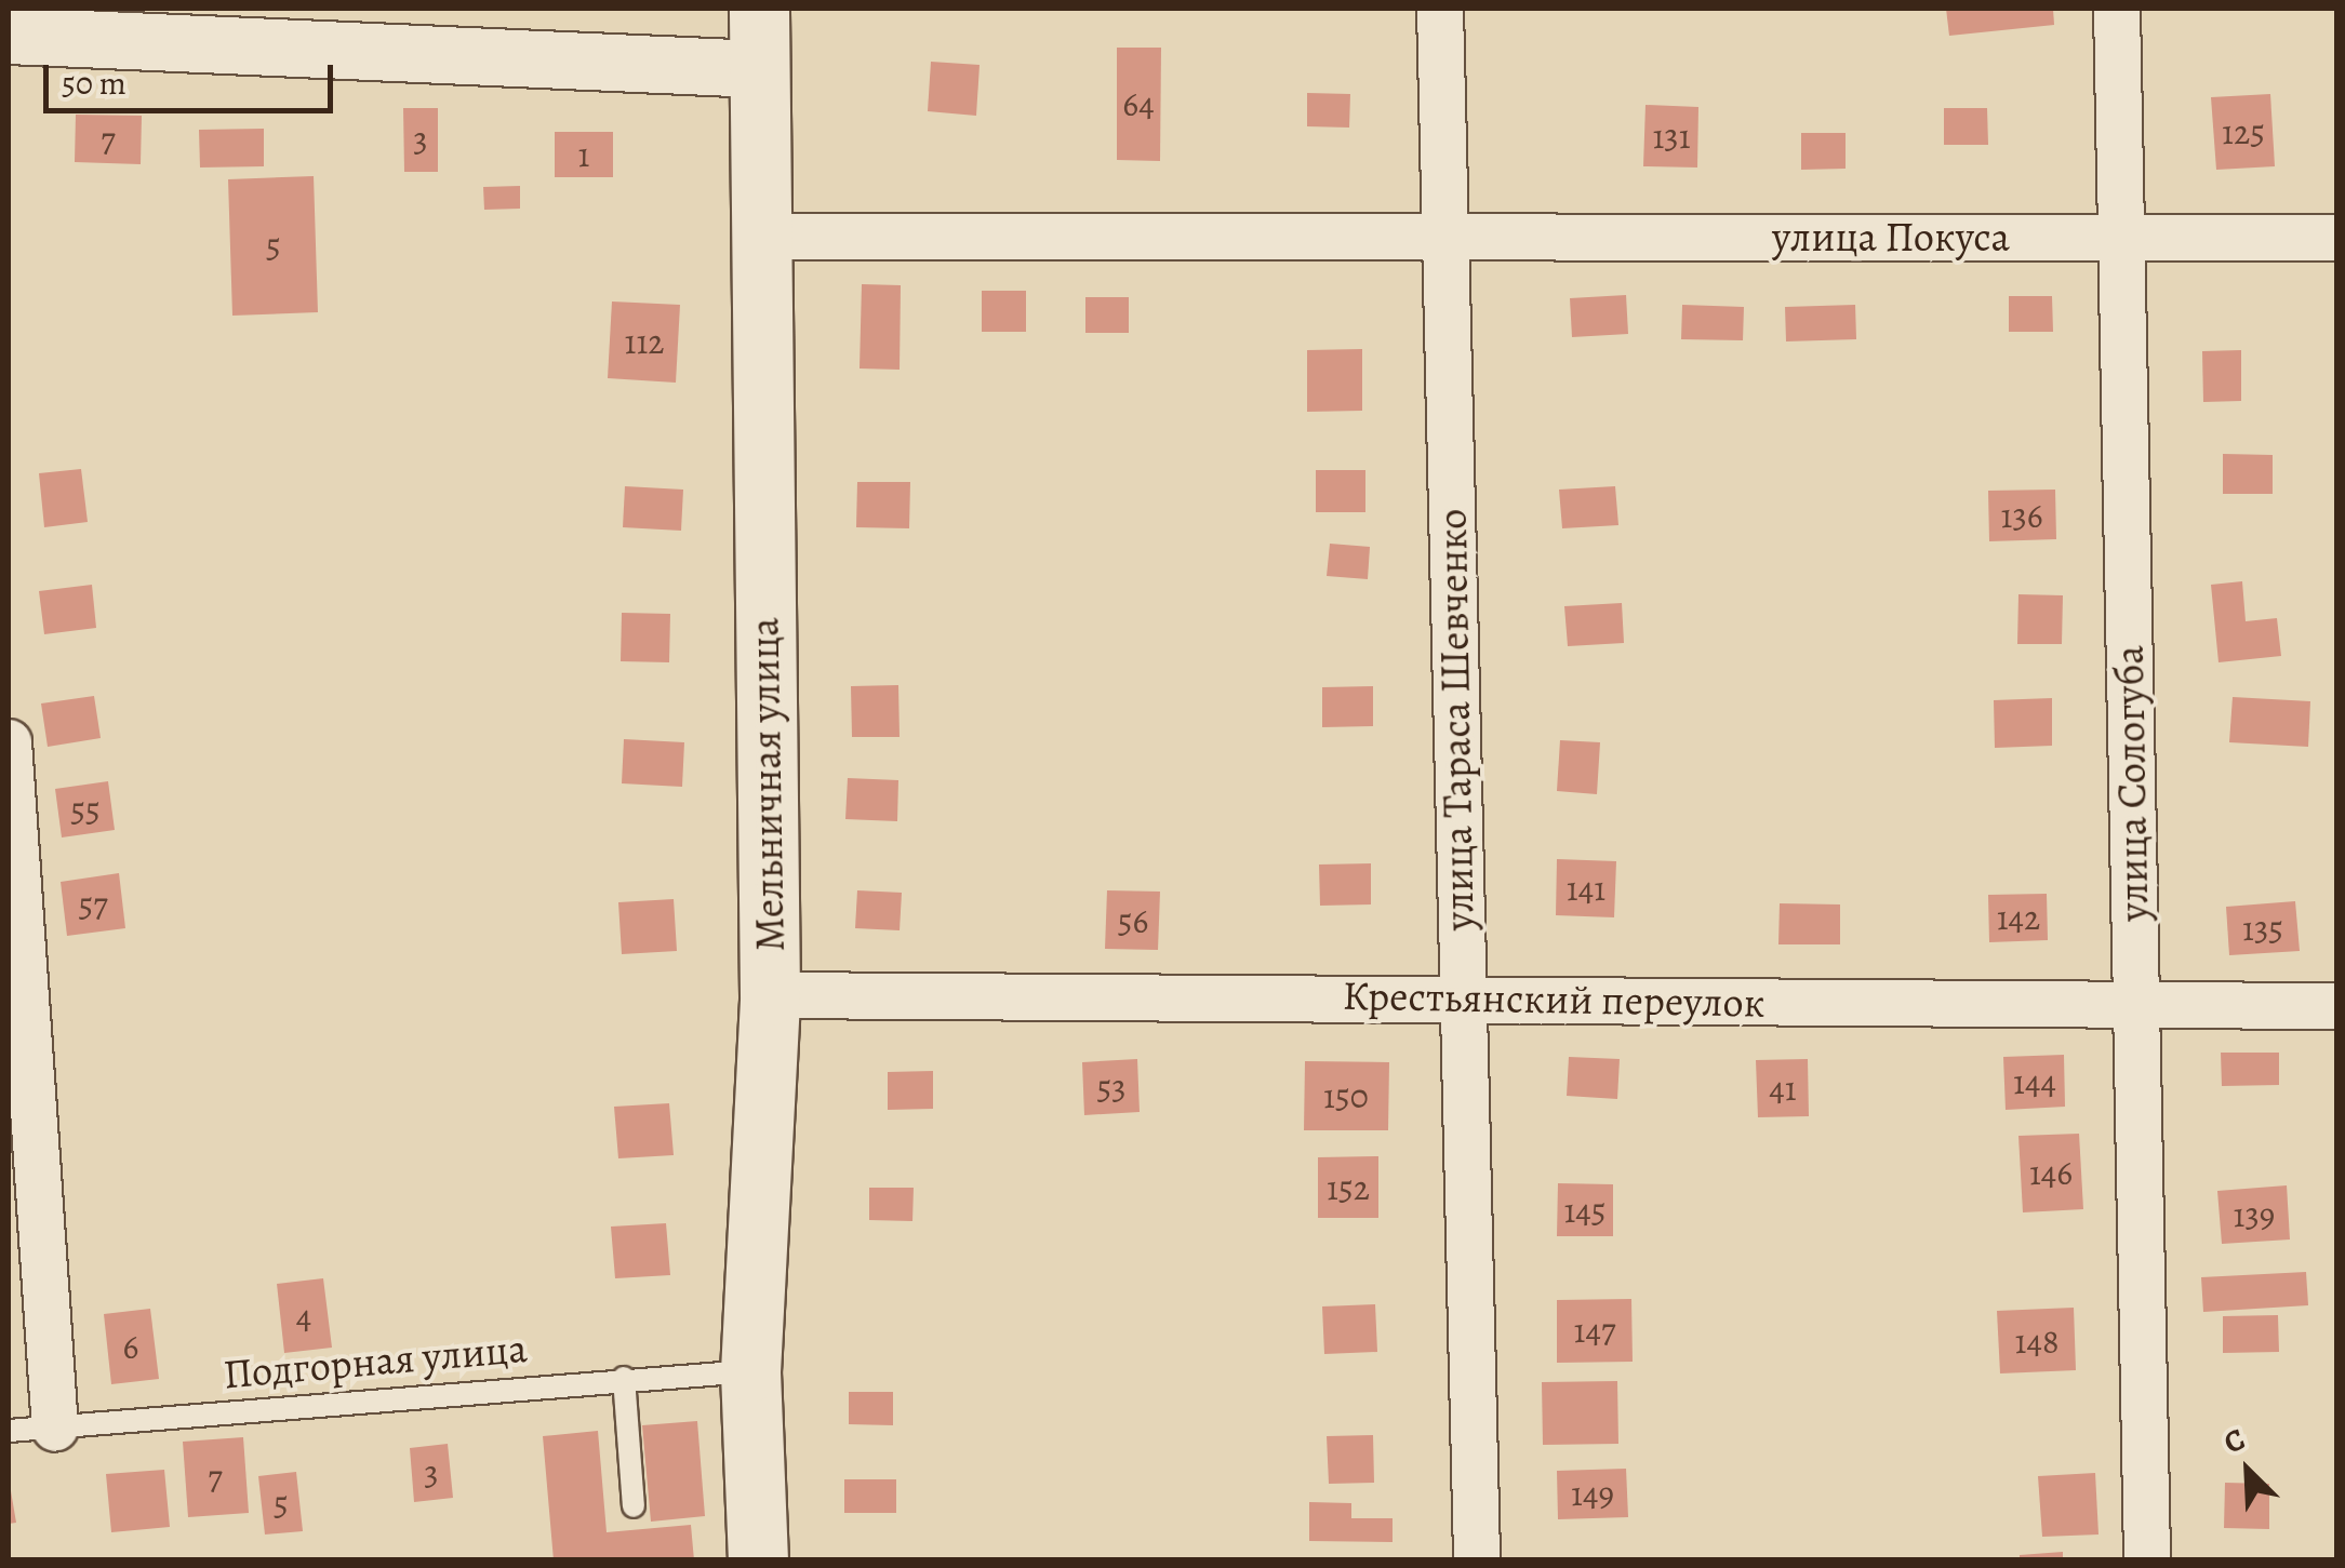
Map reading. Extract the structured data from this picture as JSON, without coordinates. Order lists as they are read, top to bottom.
{
  "streets": {
    "main road": ["Мельничная улица"],
    "street": [
      "улица Покуса",
      "улица Тараса Шевченко",
      "улица Сологуба",
      "Крестьянский переулок"
    ],
    "lane": ["Подгорная улица"]
  },
  "crossings": [
    ["улица Покуса", "улица Тараса Шевченко"],
    ["улица Покуса", "улица Сологуба"],
    ["улица Покуса", "Мельничная улица"],
    ["улица Тараса Шевченко", "Крестьянский переулок"],
    ["улица Сологуба", "Крестьянский переулок"],
    ["Мельничная улица", "Крестьянский переулок"],
    ["Мельничная улица", "Подгорная улица"]
  ],
  "house_numbers": [
    "64",
    "125",
    "131",
    "7",
    "3",
    "1",
    "5",
    "112",
    "136",
    "55",
    "141",
    "57",
    "142",
    "56",
    "135",
    "144",
    "53",
    "41",
    "150",
    "146",
    "152",
    "145",
    "139",
    "4",
    "147",
    "148",
    "6",
    "3",
    "7",
    "149",
    "5"
  ],
  "scale_bar": "50 m",
  "north": "top left"
}
